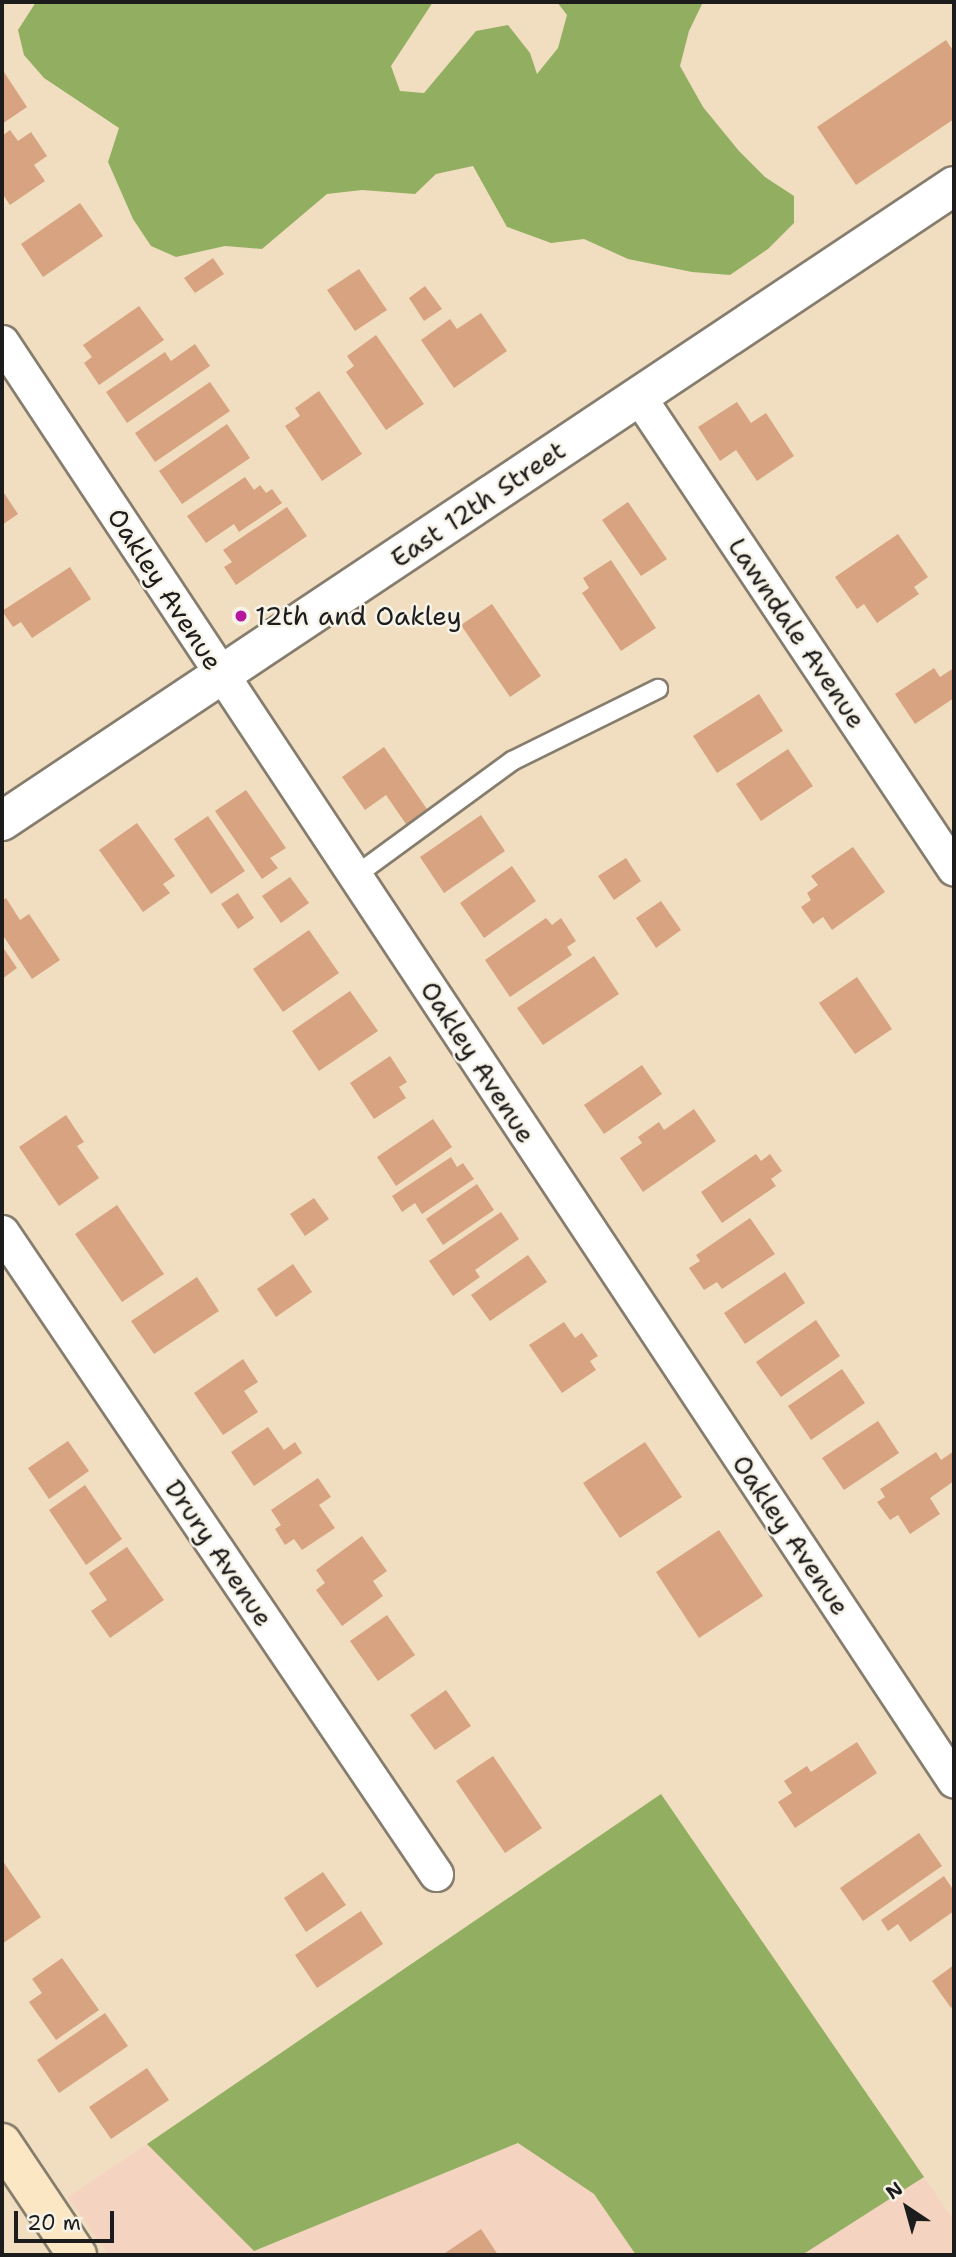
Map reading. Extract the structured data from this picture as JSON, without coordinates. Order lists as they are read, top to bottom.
{
  "streets": {
    "street": [
      "East 12th Street",
      "Oakley Avenue",
      "Lawndale Avenue",
      "Drury Avenue"
    ]
  },
  "crossings": [
    ["East 12th Street", "Oakley Avenue"],
    ["East 12th Street", "Lawndale Avenue"]
  ],
  "places": ["12th and Oakley"],
  "scale_bar": "20 m",
  "north": "top left"
}
